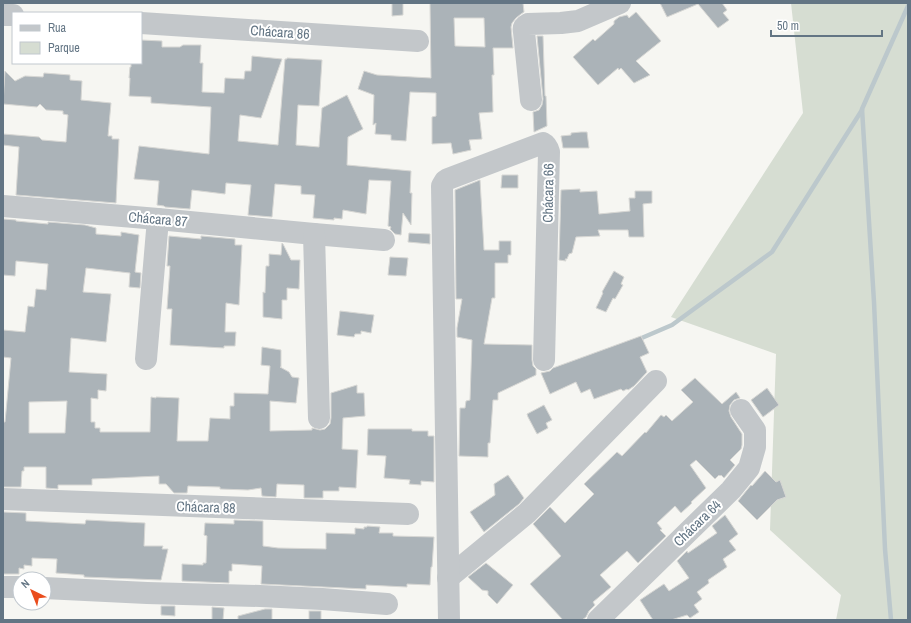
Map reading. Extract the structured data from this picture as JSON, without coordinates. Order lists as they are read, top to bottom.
{
  "streets": {
    "street": [
      "Chácara 86",
      "Chácara 66",
      "Chácara 87",
      "Chácara 88",
      "Chácara 64"
    ]
  },
  "legend": ["Rua", "Parque"],
  "scale_bar": "50 m",
  "north": "top left"
}
